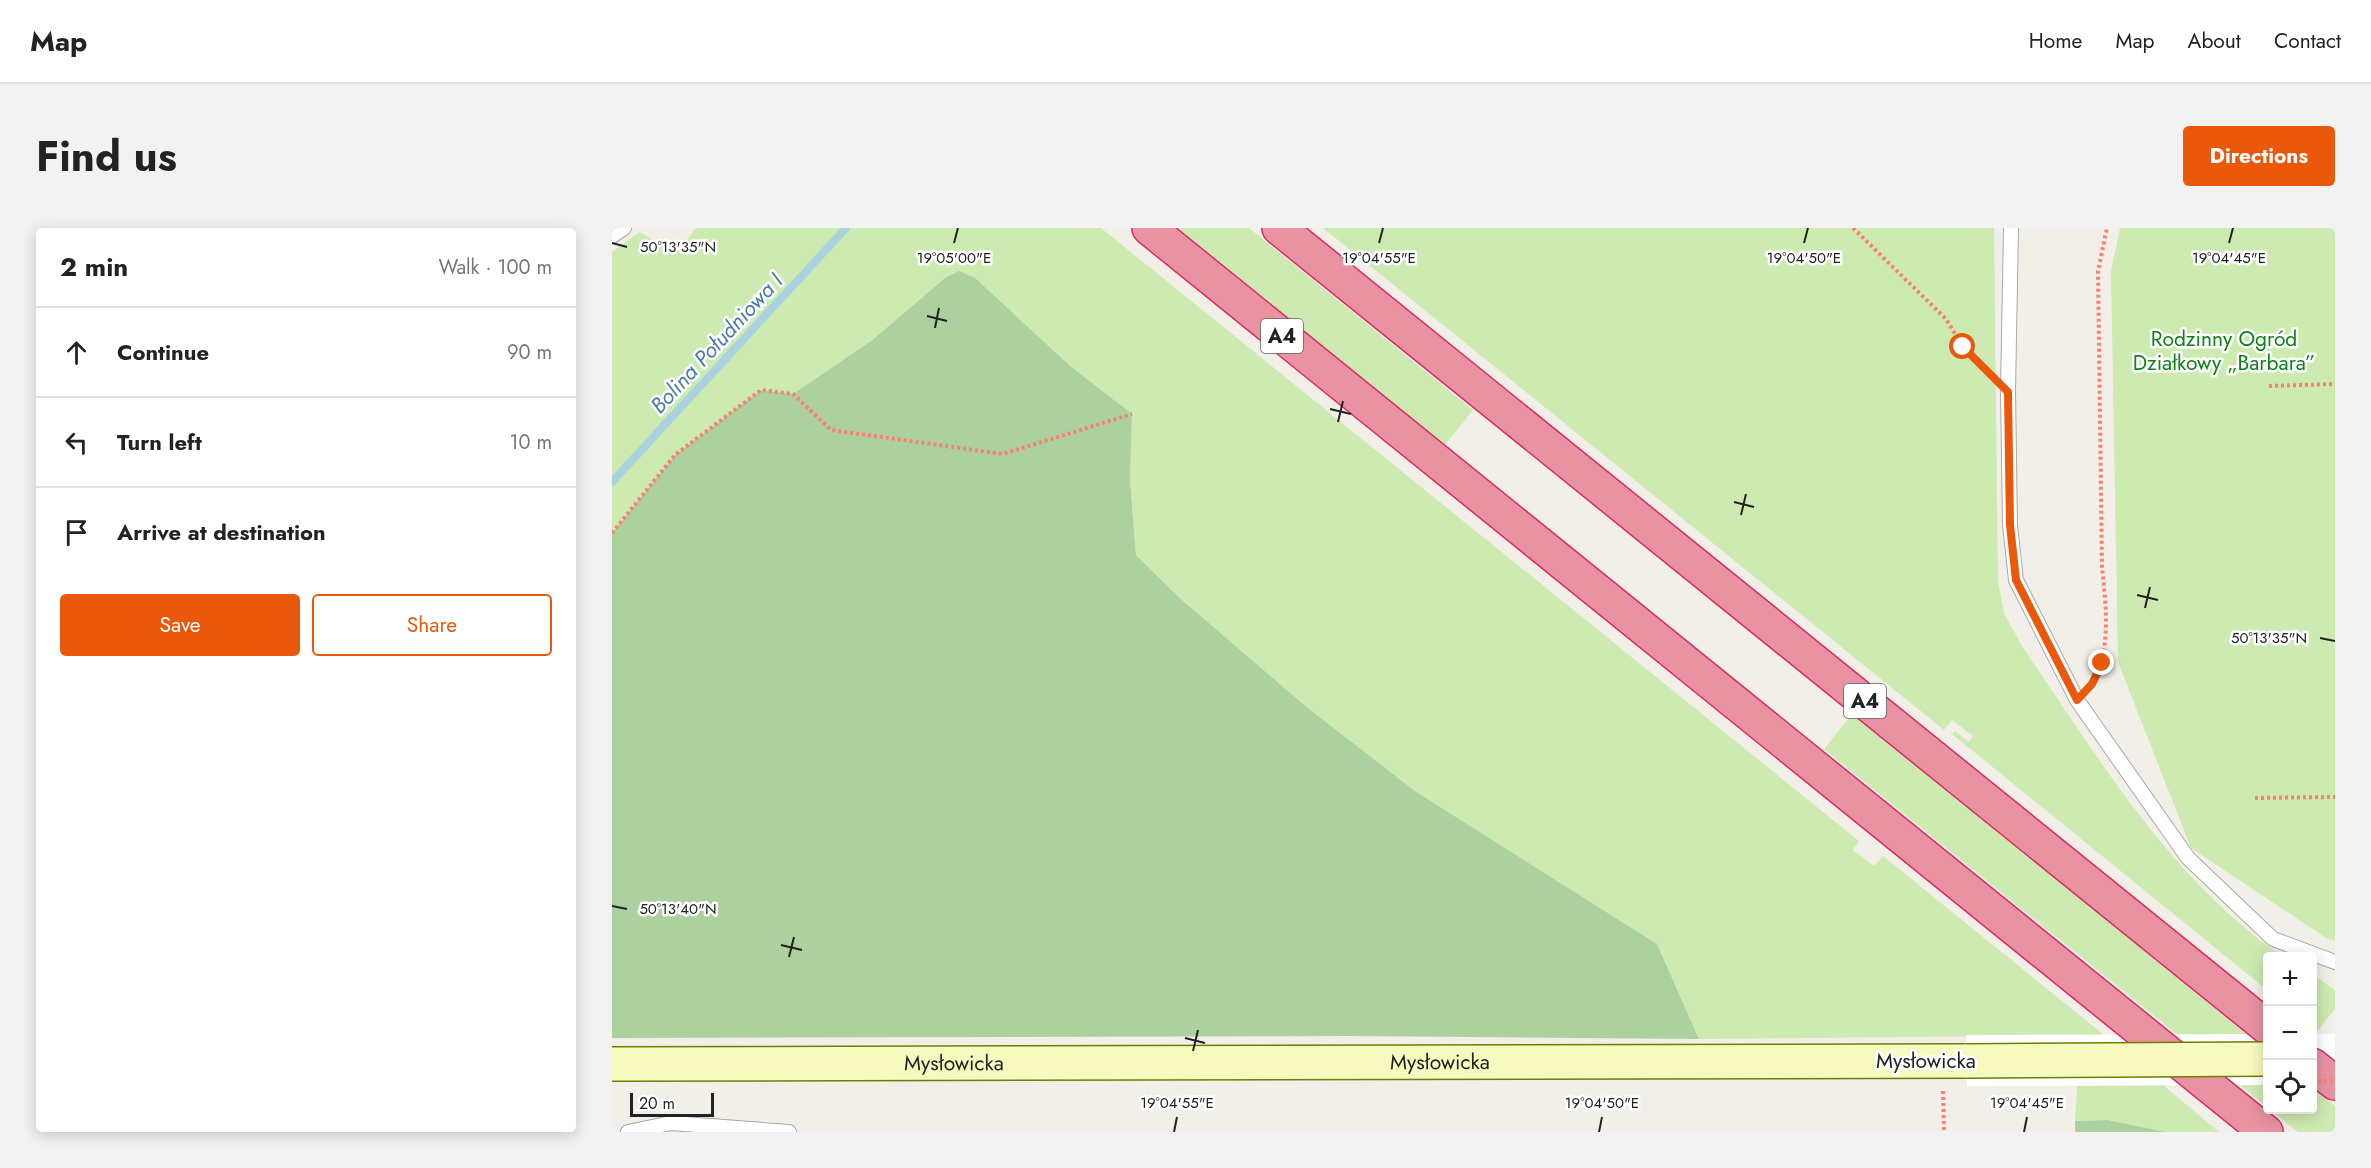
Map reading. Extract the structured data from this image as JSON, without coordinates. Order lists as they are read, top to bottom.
{
  "streets": {
    "highway": ["A4"],
    "street": ["Mysłowicka"]
  },
  "water": ["Bolina Południowa I"],
  "parks": ["Rodzinny Ogród Działkowy „Barbara”"],
  "scale_bar": "20 m",
  "page": {
    "header": "Map",
    "nav": [
      "Home",
      "Map",
      "About",
      "Contact"
    ],
    "title": "Find us",
    "buttons": [
      "Directions",
      ["Save", "Share"]
    ],
    "heading": ["2 min", "Walk · 100 m"],
    "list": [
      ["Continue", "90 m"],
      ["Turn left", "10 m"],
      "Arrive at destination"
    ],
    "map_buttons": ["+", "−"],
    "scale": "20 m"
  },
  "coordinates": [
    "50°13'35\"N",
    "19°05'00\"E",
    "19°04'55\"E",
    "19°04'50\"E",
    "19°04'45\"E",
    "50°13'40\"N"
  ]
}
